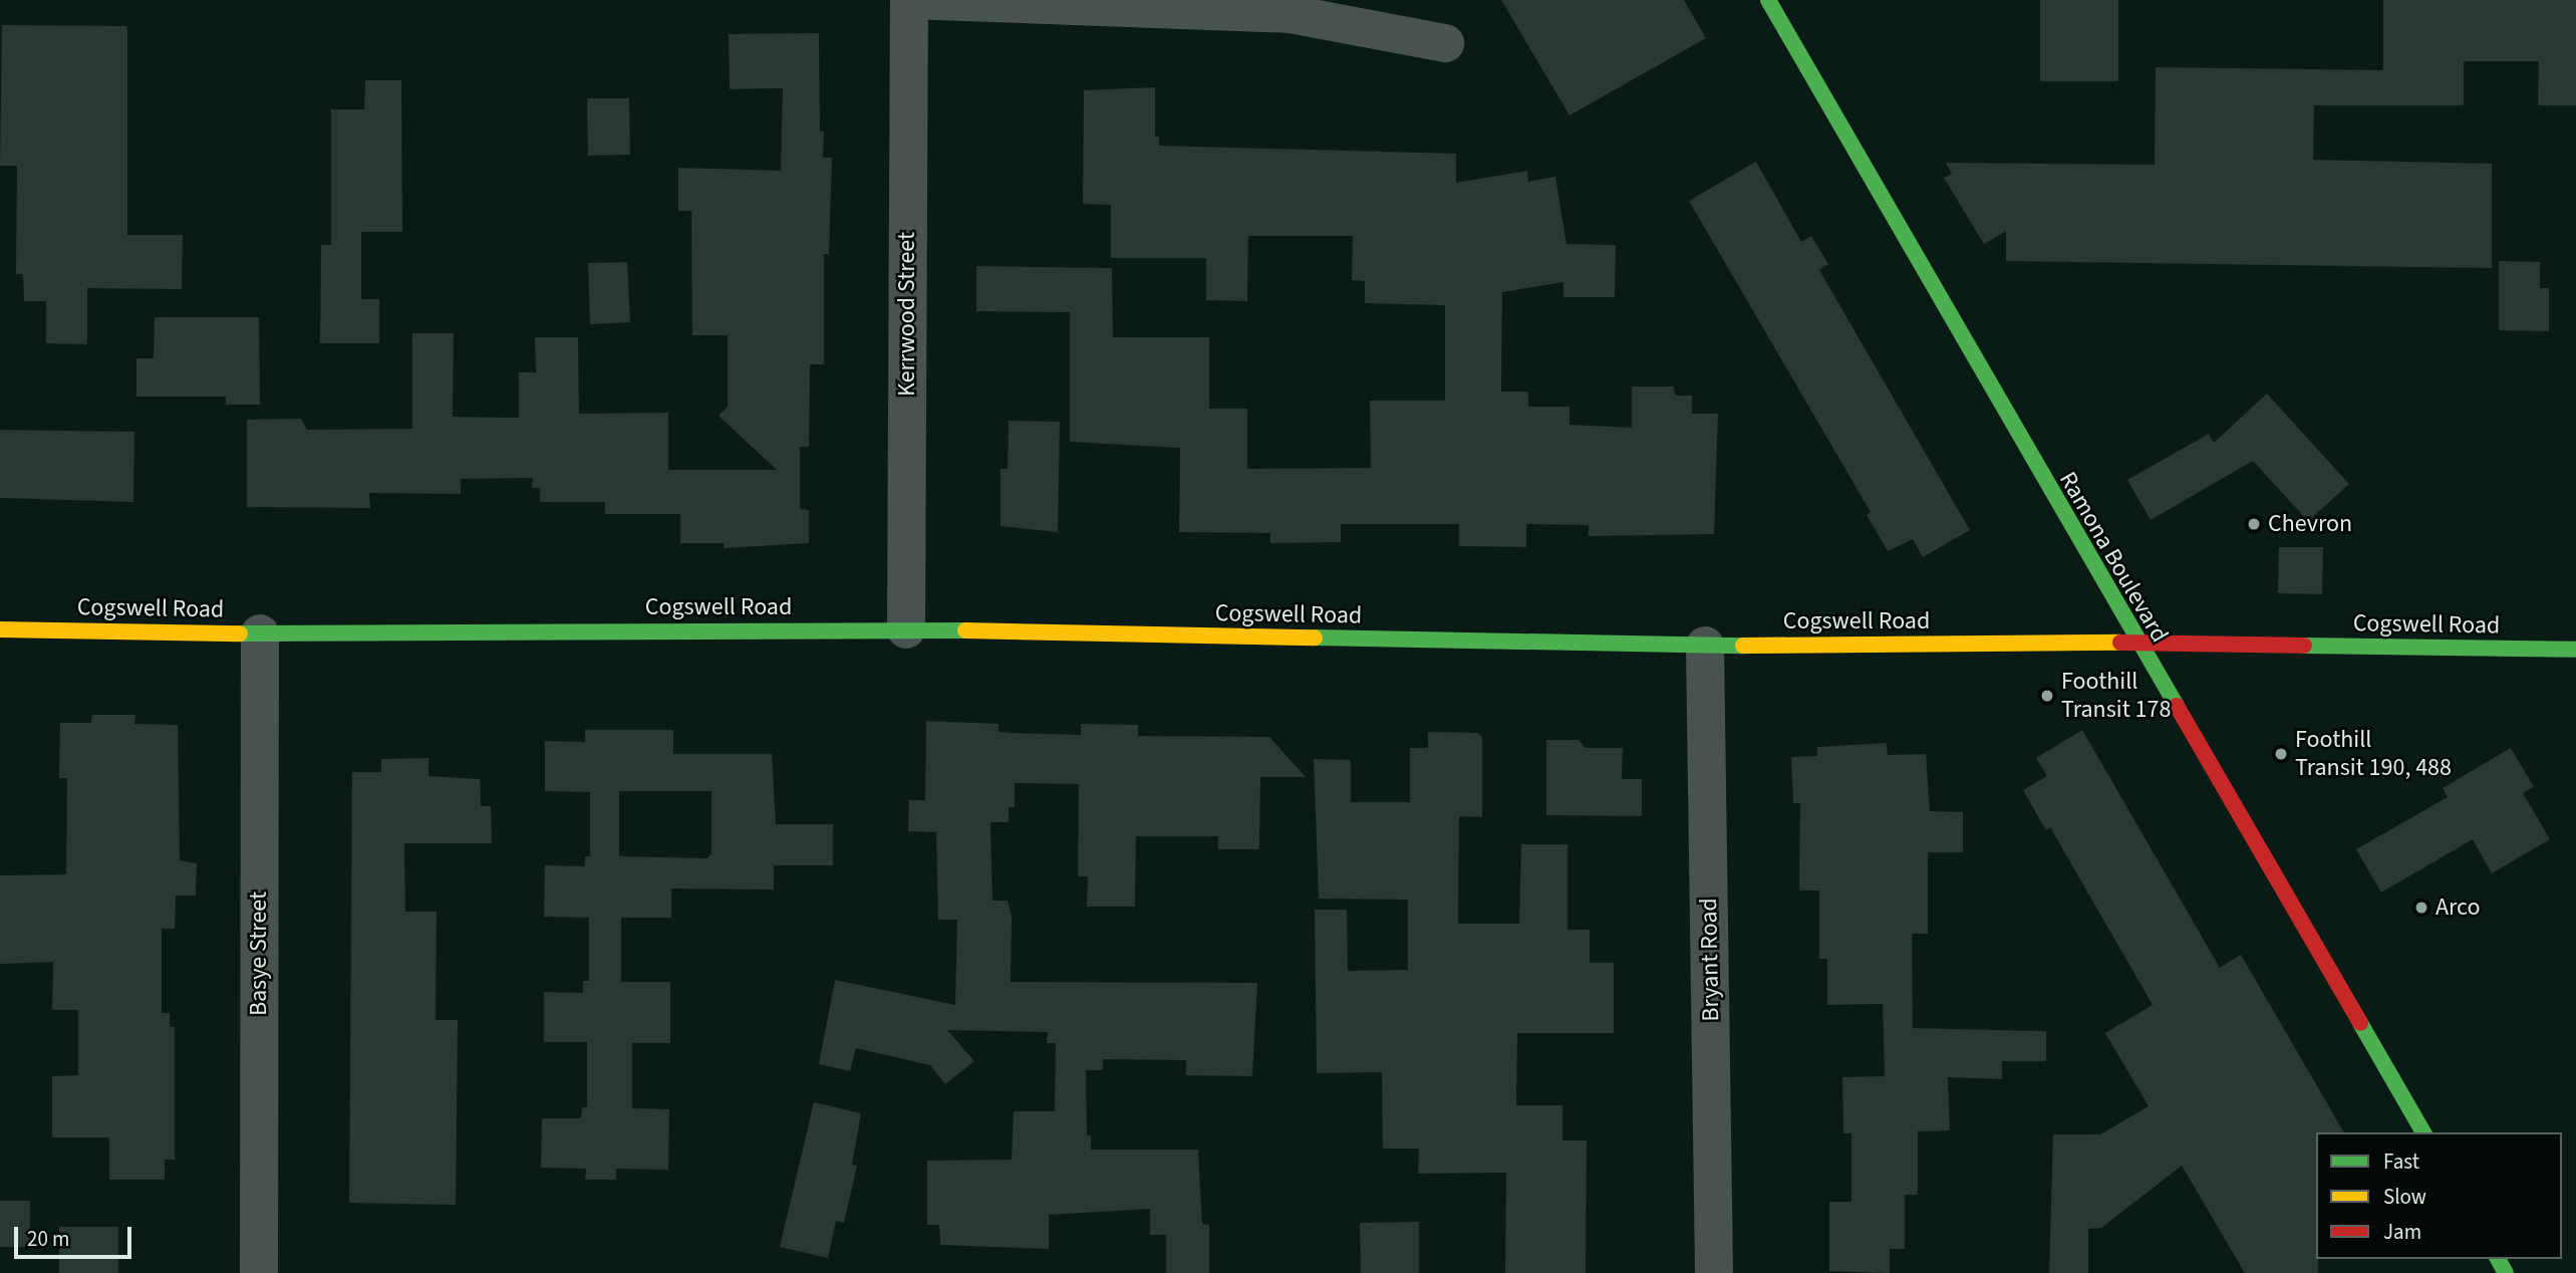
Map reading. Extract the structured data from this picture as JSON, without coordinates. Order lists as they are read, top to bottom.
{
  "streets": {
    "street": [
      "Kerrwood Street",
      "Ramona Boulevard",
      "Cogswell Road",
      "Basye Street",
      "Bryant Road"
    ]
  },
  "crossings": [
    ["Kerrwood Street", "Cogswell Road"],
    ["Ramona Boulevard", "Cogswell Road"],
    ["Cogswell Road", "Basye Street"],
    ["Cogswell Road", "Bryant Road"]
  ],
  "places": [
    "Chevron",
    "Foothill Transit 178",
    "Foothill Transit 190, 488",
    "Arco"
  ],
  "legend": ["Fast", "Slow", "Jam"],
  "scale_bar": "20 m"
}
